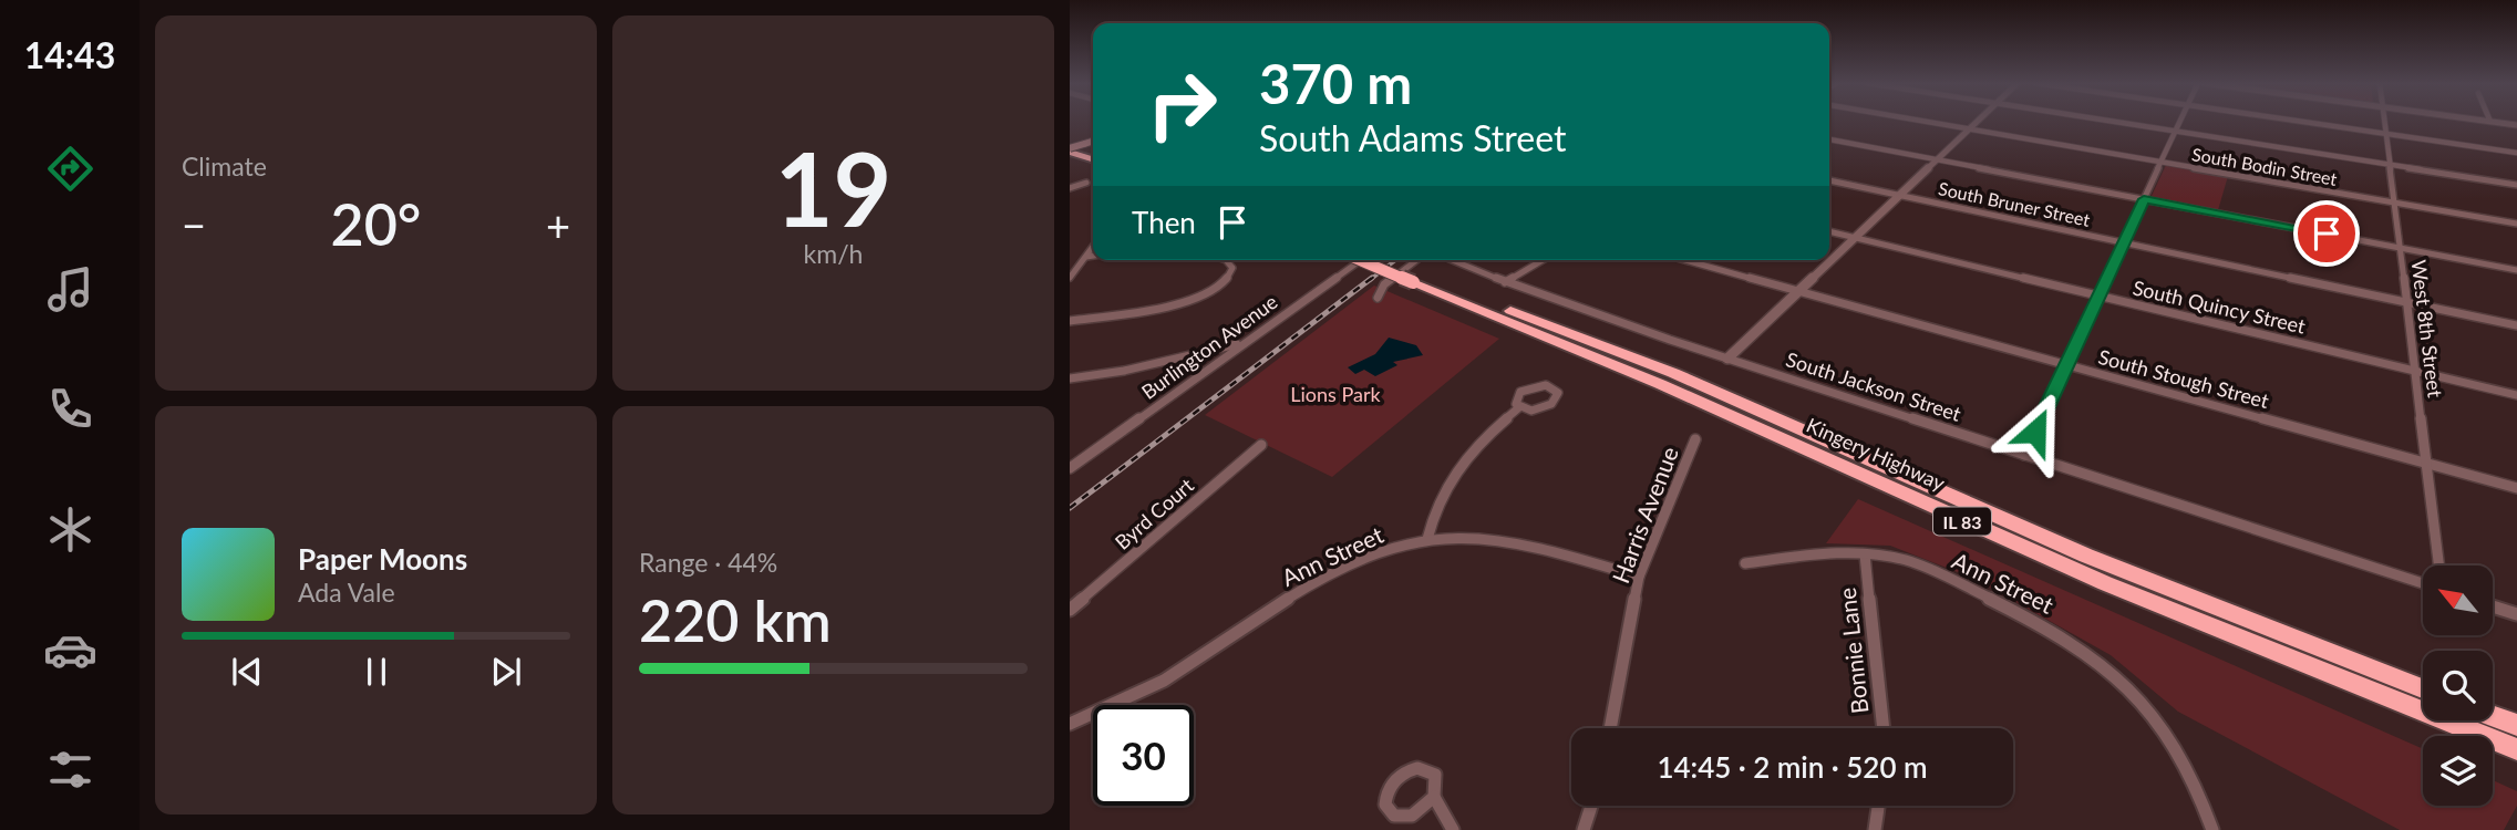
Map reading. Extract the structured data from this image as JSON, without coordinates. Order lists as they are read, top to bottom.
{
  "streets": {
    "highway": ["Kingery Highway", "IL 83"],
    "street": [
      "South Bodin Street",
      "South Bruner Street",
      "South Quincy Street",
      "West 8th Street",
      "Burlington Avenue",
      "South Stough Street",
      "South Jackson Street",
      "Byrd Court",
      "Harris Avenue",
      "Ann Street",
      "Bonnie Lane"
    ]
  },
  "crossings": [
    ["South Bodin Street", "West 8th Street"],
    ["South Bruner Street", "West 8th Street"],
    ["South Quincy Street", "West 8th Street"],
    ["West 8th Street", "South Stough Street"],
    ["Harris Avenue", "Ann Street"],
    ["Ann Street", "Bonnie Lane"]
  ],
  "parks": ["Lions Park"],
  "north": "top left",
  "page": {
    "tabs": "14:43",
    "tile": [
      "Climate",
      ["19", "km/h"],
      ["Range · 44%", "220 km"]
    ],
    "turn": ["370 m", "South Adams Street"],
    "then": "Then",
    "heat": ["−", "20°", "+"],
    "song": ["Paper Moons", "Ada Vale"],
    "limit": "30",
    "trip": "14:45 · 2 min · 520 m"
  }
}
